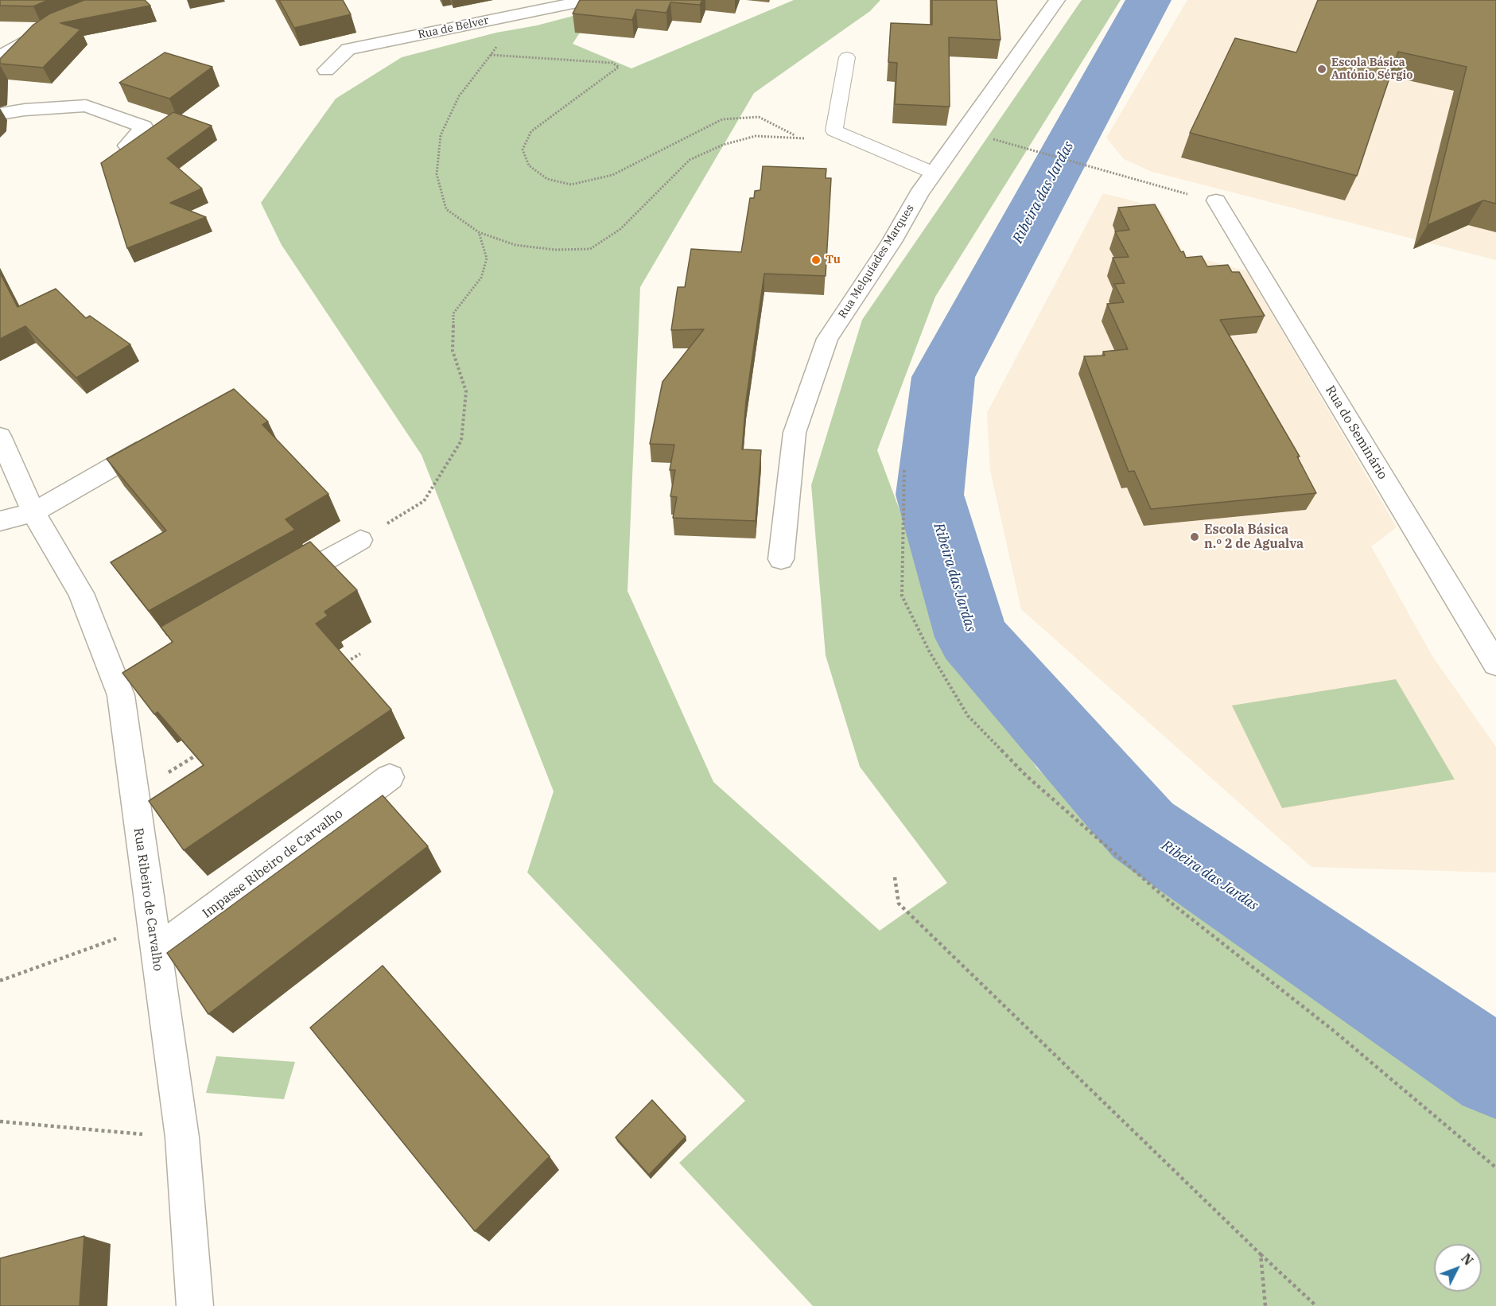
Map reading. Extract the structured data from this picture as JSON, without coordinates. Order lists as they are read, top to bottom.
{
  "streets": {
    "street": [
      "Rua de Belver",
      "Rua Melquíades Marques",
      "Rua do Seminário",
      "Impasse Ribeiro de Carvalho",
      "Rua Ribeiro de Carvalho"
    ]
  },
  "crossings": [
    ["Impasse Ribeiro de Carvalho", "Rua Ribeiro de Carvalho"]
  ],
  "water": ["Ribeira das Jardas"],
  "places": ["Escola Básica António Sérgio", "Tu", "Escola Básica n.º 2 de Agualva"],
  "north": "top right"
}
